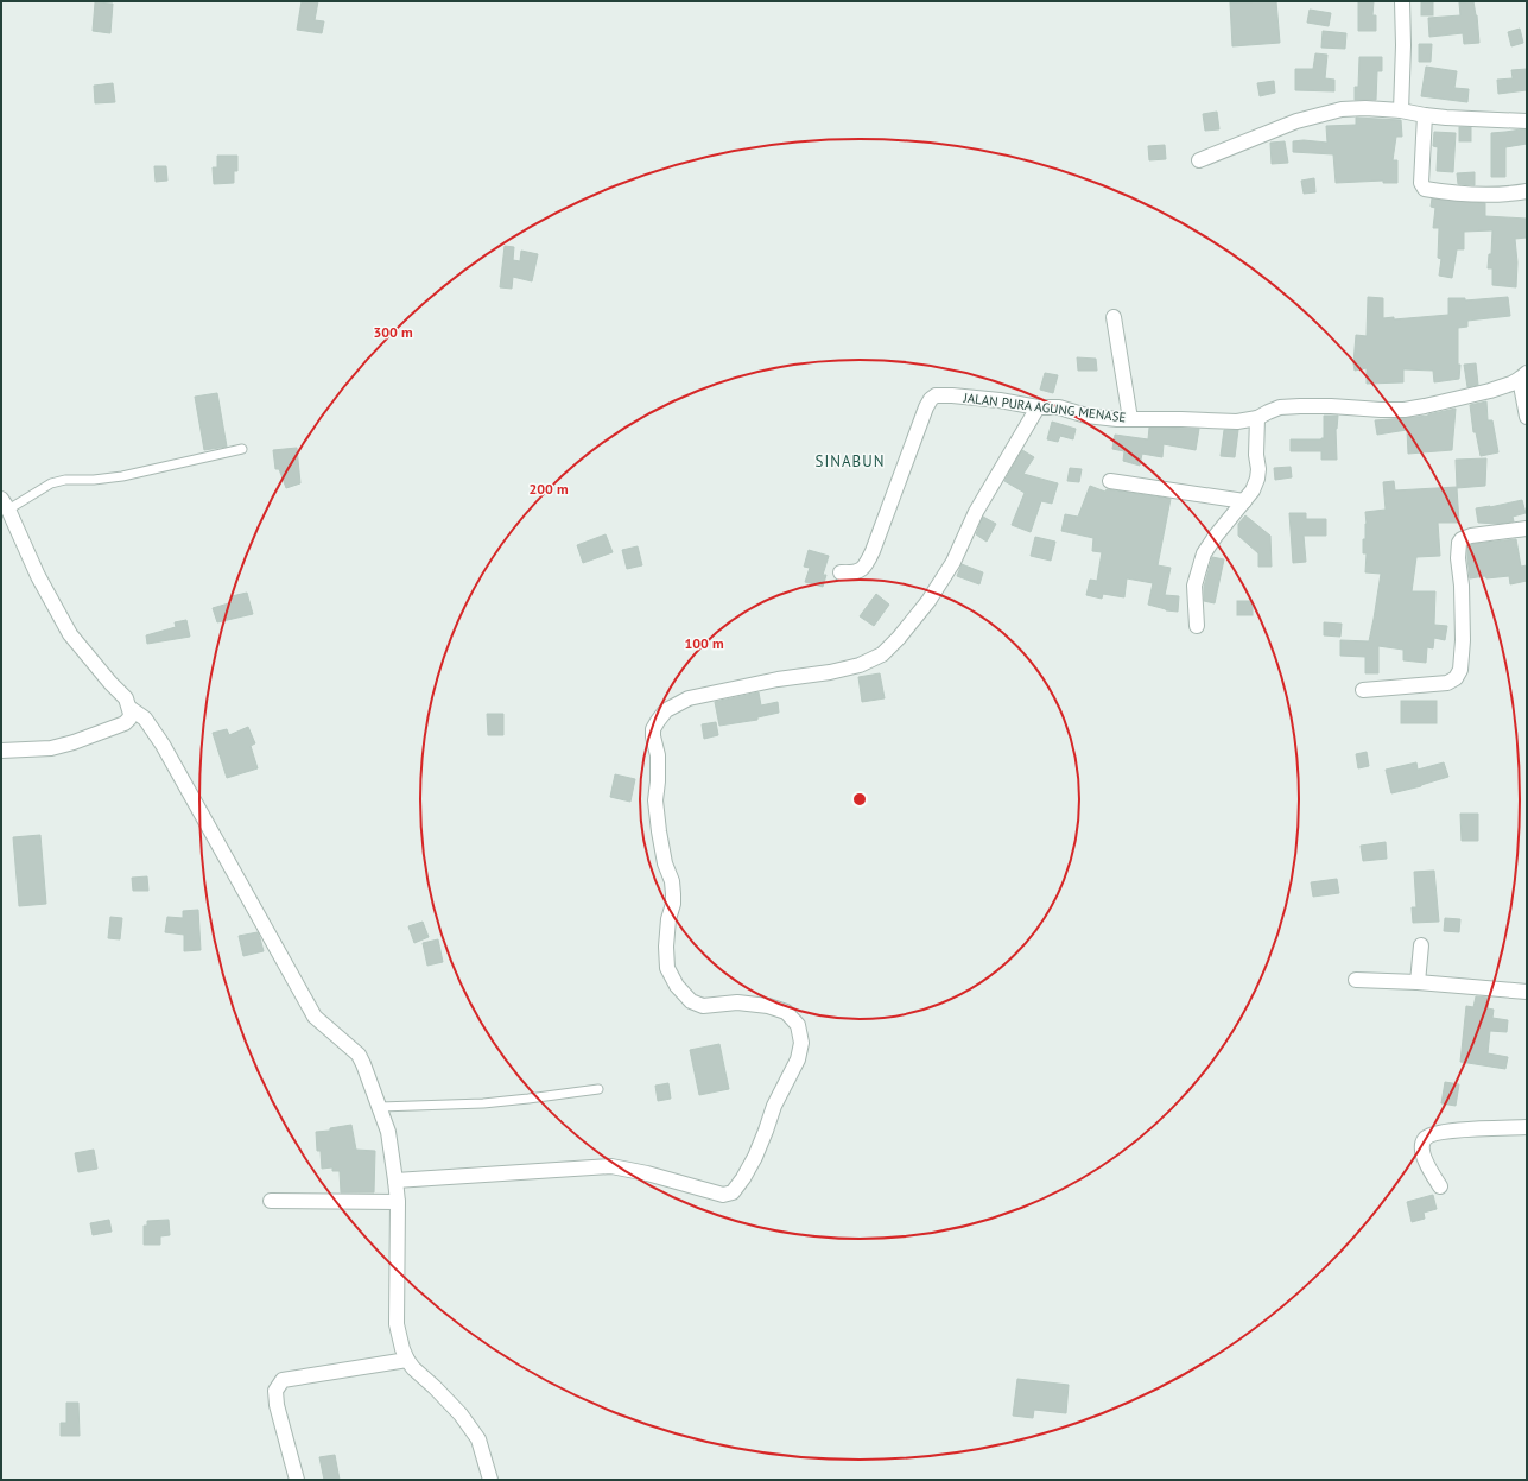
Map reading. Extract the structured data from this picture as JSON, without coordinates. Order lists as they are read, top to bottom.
{
  "streets": {
    "street": ["JALAN PURA AGUNG MENASE"]
  },
  "districts": ["SINABUN"],
  "rings": ["300 m", "200 m", "100 m"]
}
